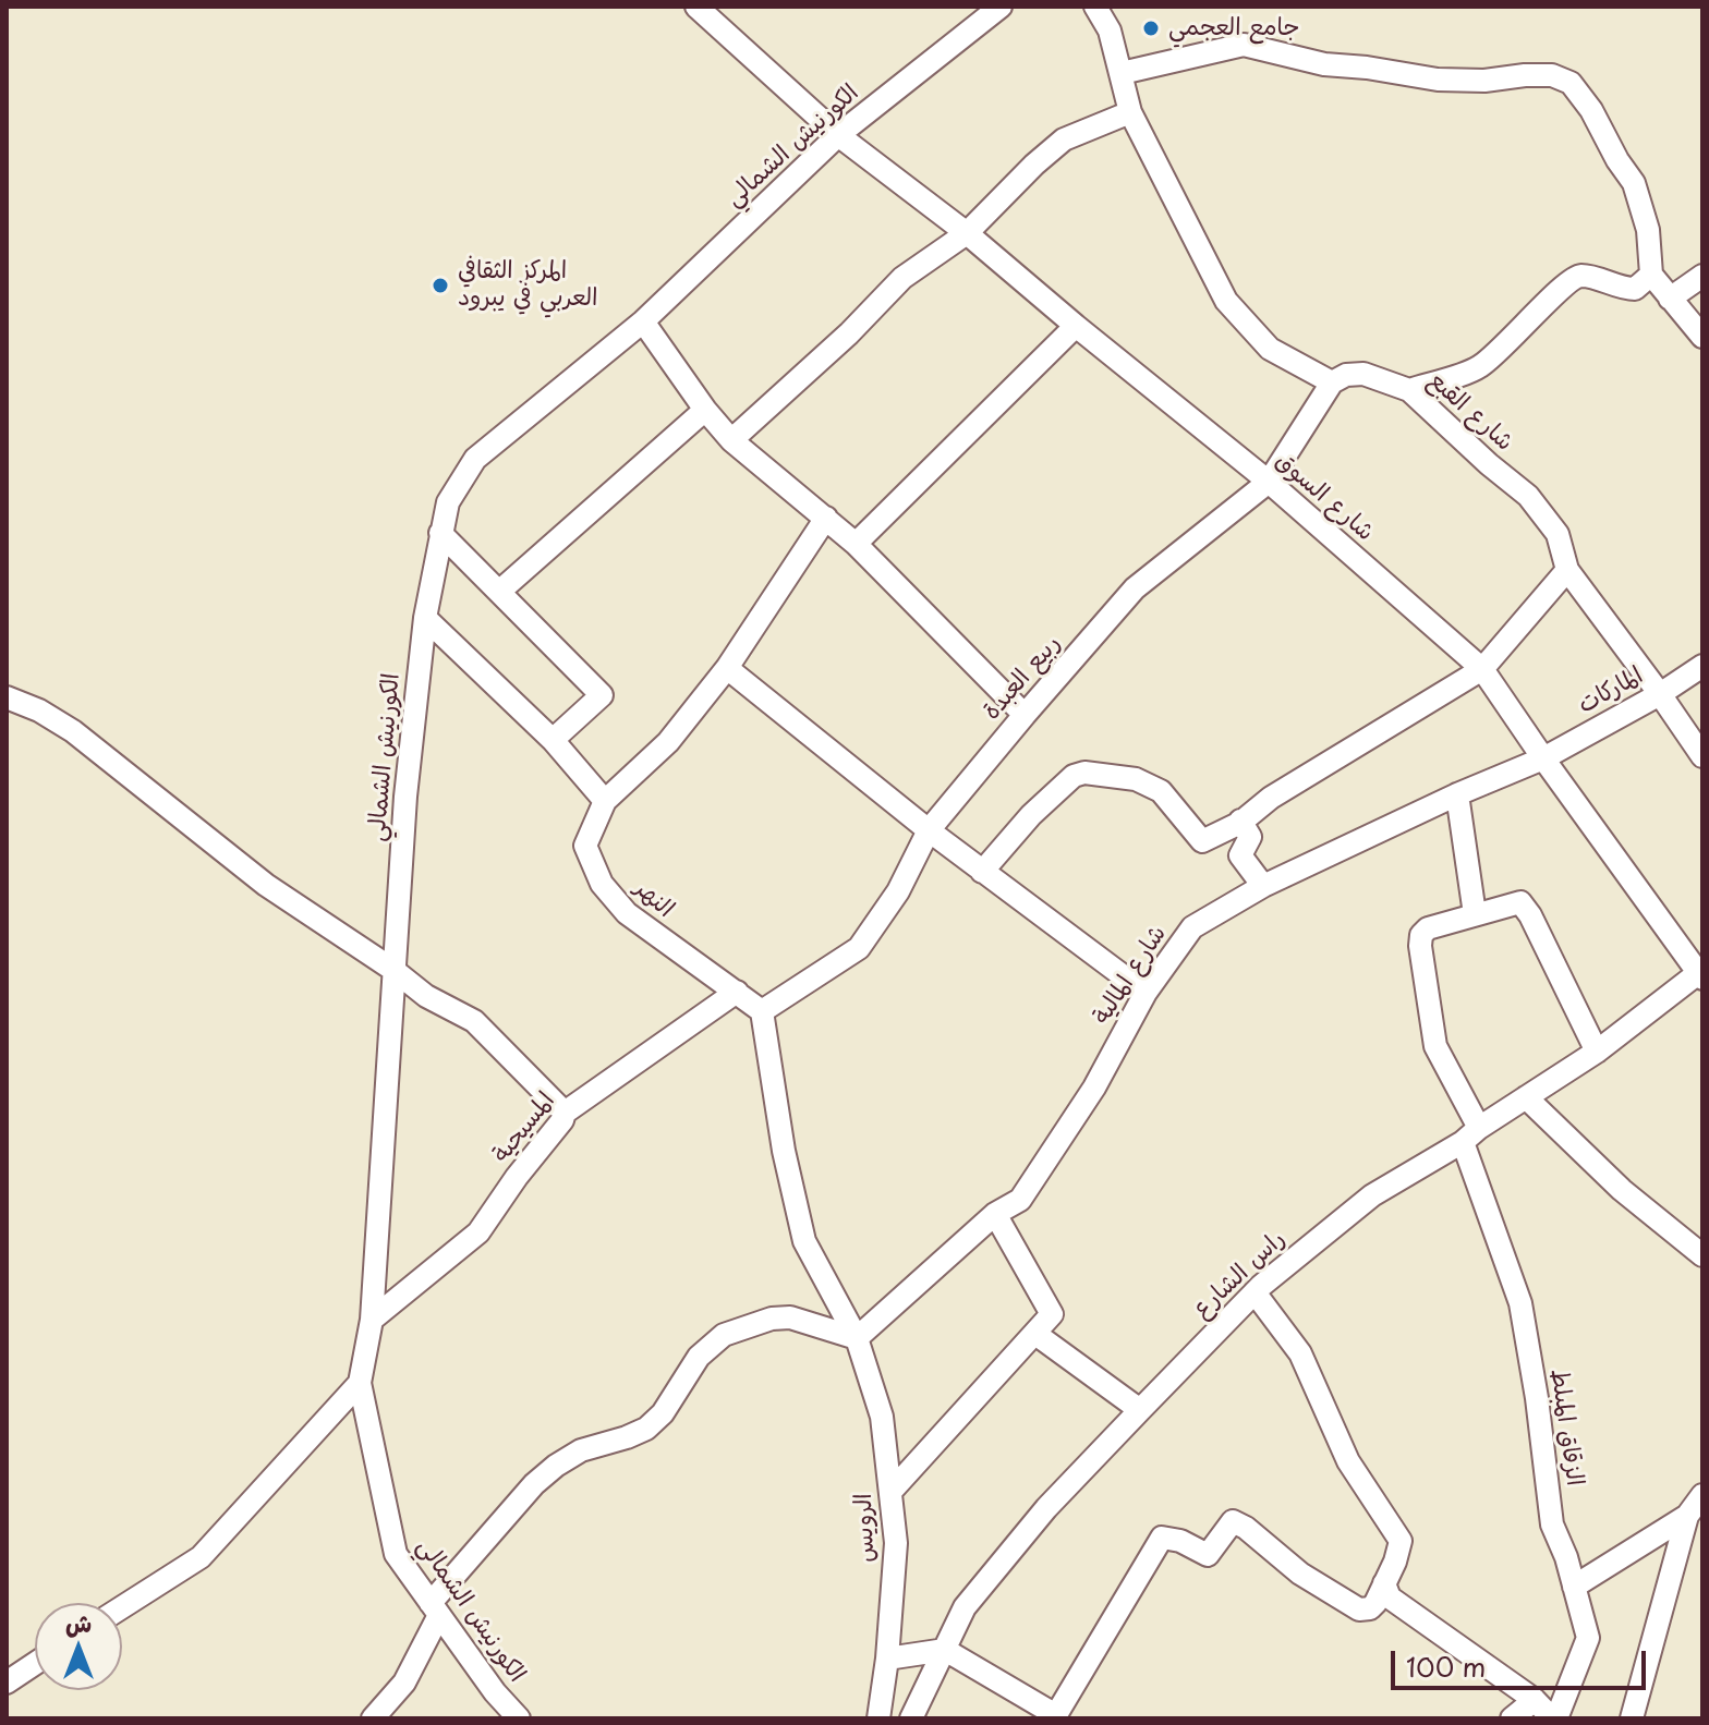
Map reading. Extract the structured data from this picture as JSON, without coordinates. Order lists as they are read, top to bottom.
{
  "streets": {
    "street": [
      "الكورنيش الشمالي",
      "شارع القبع",
      "شارع السوق",
      "ربيع العبدة",
      "الماركات",
      "النهر",
      "شارع المالية",
      "المسيحية",
      "راس الشارع",
      "الزقاق المبلط",
      "الرويس"
    ]
  },
  "crossings": [
    ["الكورنيش الشمالي", "شارع السوق"],
    ["الكورنيش الشمالي", "المسيحية"],
    ["شارع القبع", "ربيع العبدة"],
    ["شارع القبع", "الماركات"],
    ["شارع السوق", "ربيع العبدة"],
    ["شارع السوق", "الماركات"],
    ["شارع السوق", "شارع المالية"],
    ["شارع السوق", "راس الشارع"],
    ["ربيع العبدة", "النهر"],
    ["الماركات", "شارع المالية"],
    ["النهر", "المسيحية"],
    ["شارع المالية", "الرويس"],
    ["راس الشارع", "الزقاق المبلط"]
  ],
  "places": ["جامع العجمي", "المركز الثقافي العربي في يبرود"],
  "scale_bar": "100 m",
  "north": "top"
}
